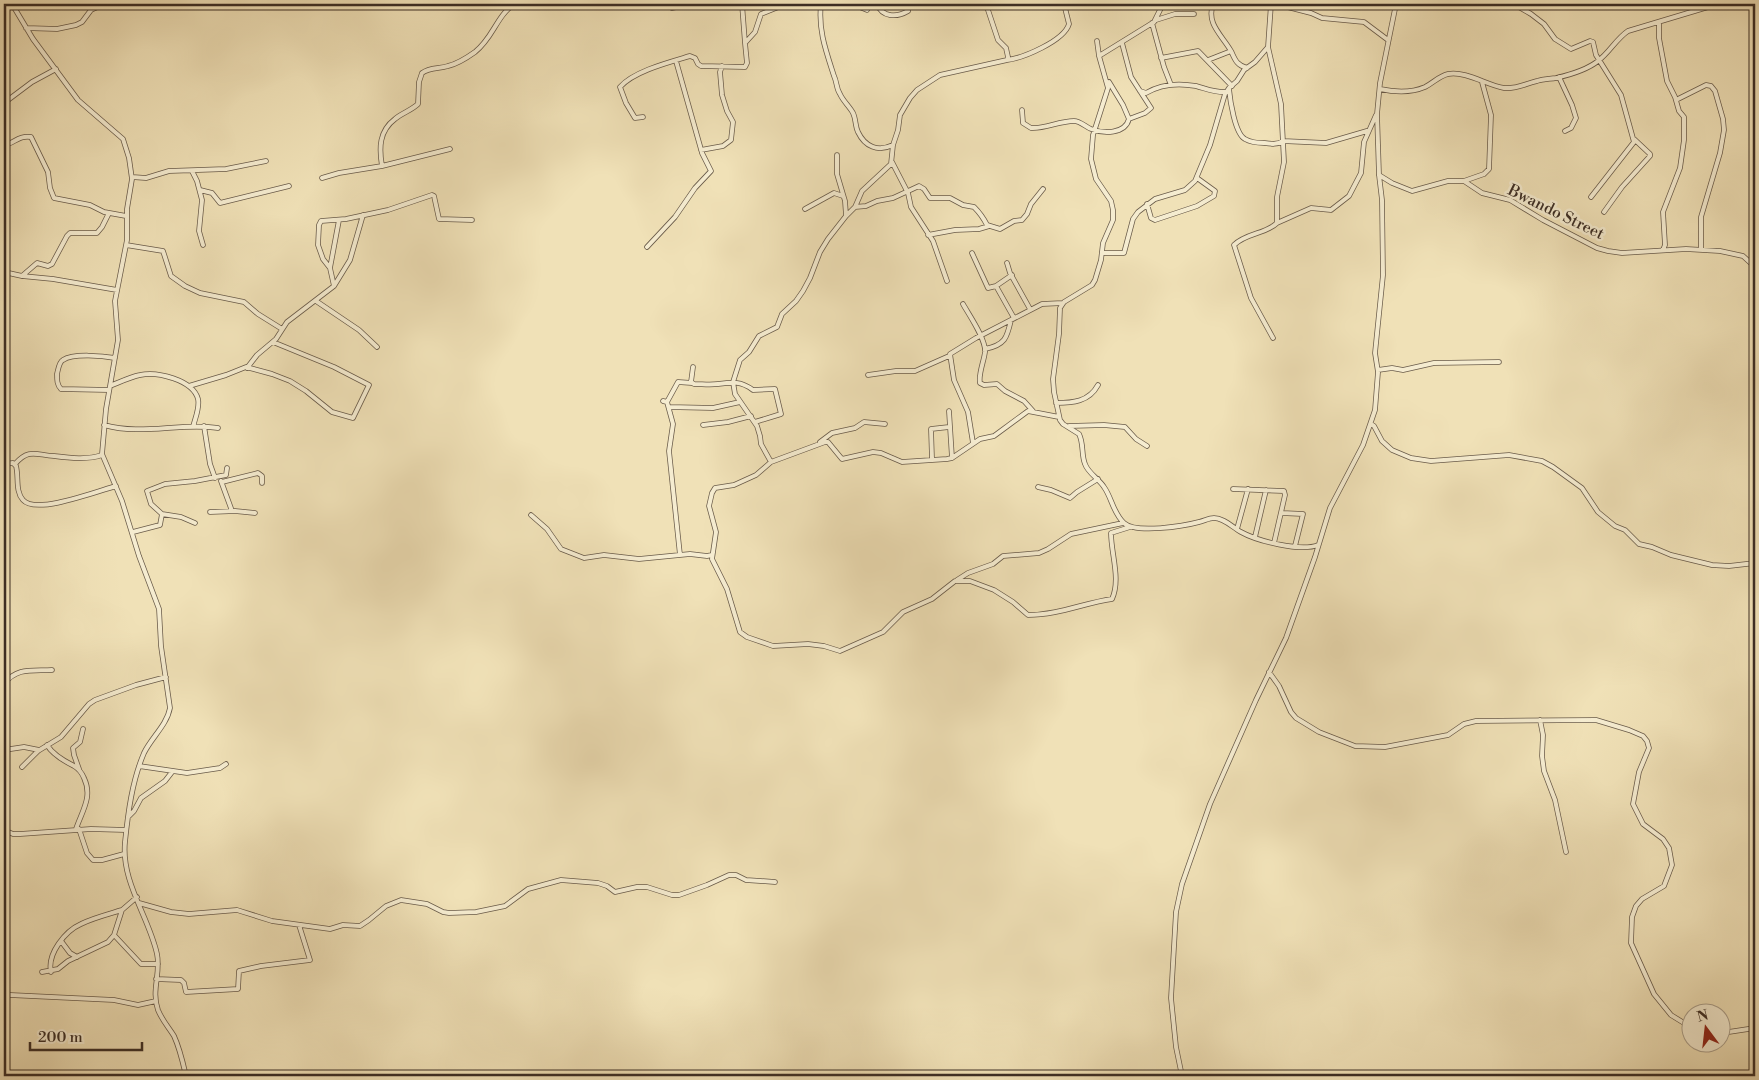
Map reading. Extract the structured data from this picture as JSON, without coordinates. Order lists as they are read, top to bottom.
{
  "streets": {
    "street": ["Bwando Street"]
  },
  "scale_bar": "200 m",
  "north": "top"
}
